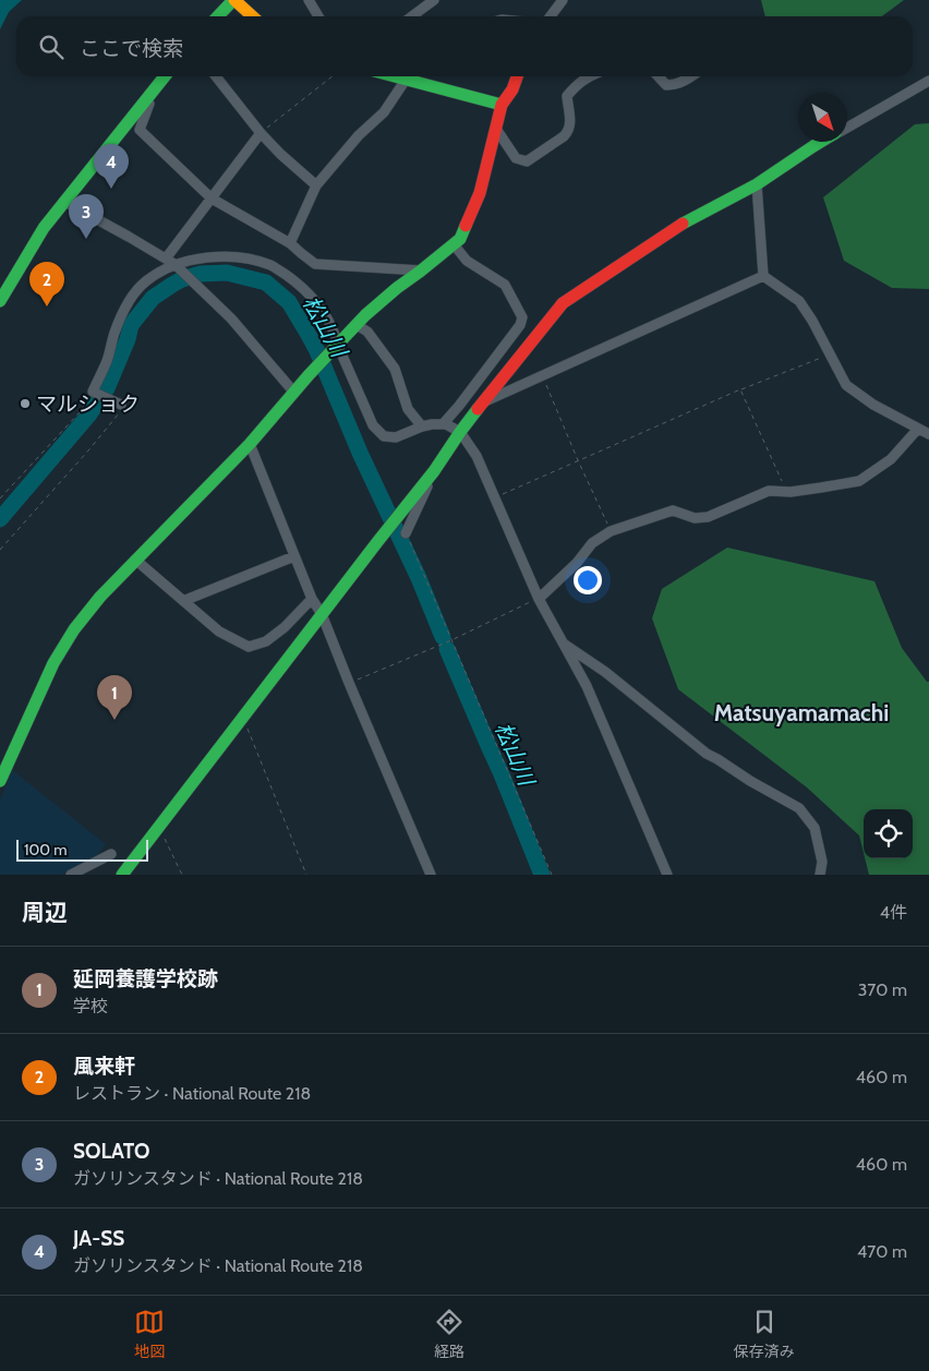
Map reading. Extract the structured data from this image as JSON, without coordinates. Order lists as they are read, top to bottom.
{
  "districts": ["Matsuyamamachi"],
  "water": ["松山川"],
  "places": ["マルショク"],
  "scale_bar": "100 m",
  "north": "bottom right",
  "page": {
    "search": "ここで検索",
    "pins": [
      "4",
      "3",
      "2",
      "1"
    ],
    "scale": "100 m",
    "heading": ["周辺", "4件"],
    "list": [
      {
        "mark": "1",
        "name": "延岡養護学校跡",
        "note": "学校",
        "value": "370 m"
      },
      {
        "mark": "2",
        "name": "風来軒",
        "note": "レストラン · National Route 218",
        "value": "460 m"
      },
      {
        "mark": "3",
        "name": "SOLATO",
        "note": "ガソリンスタンド · National Route 218",
        "value": "460 m"
      },
      {
        "mark": "4",
        "name": "JA-SS",
        "note": "ガソリンスタンド · National Route 218",
        "value": "470 m"
      }
    ],
    "nav": ["地図", "経路", "保存済み"]
  }
}
